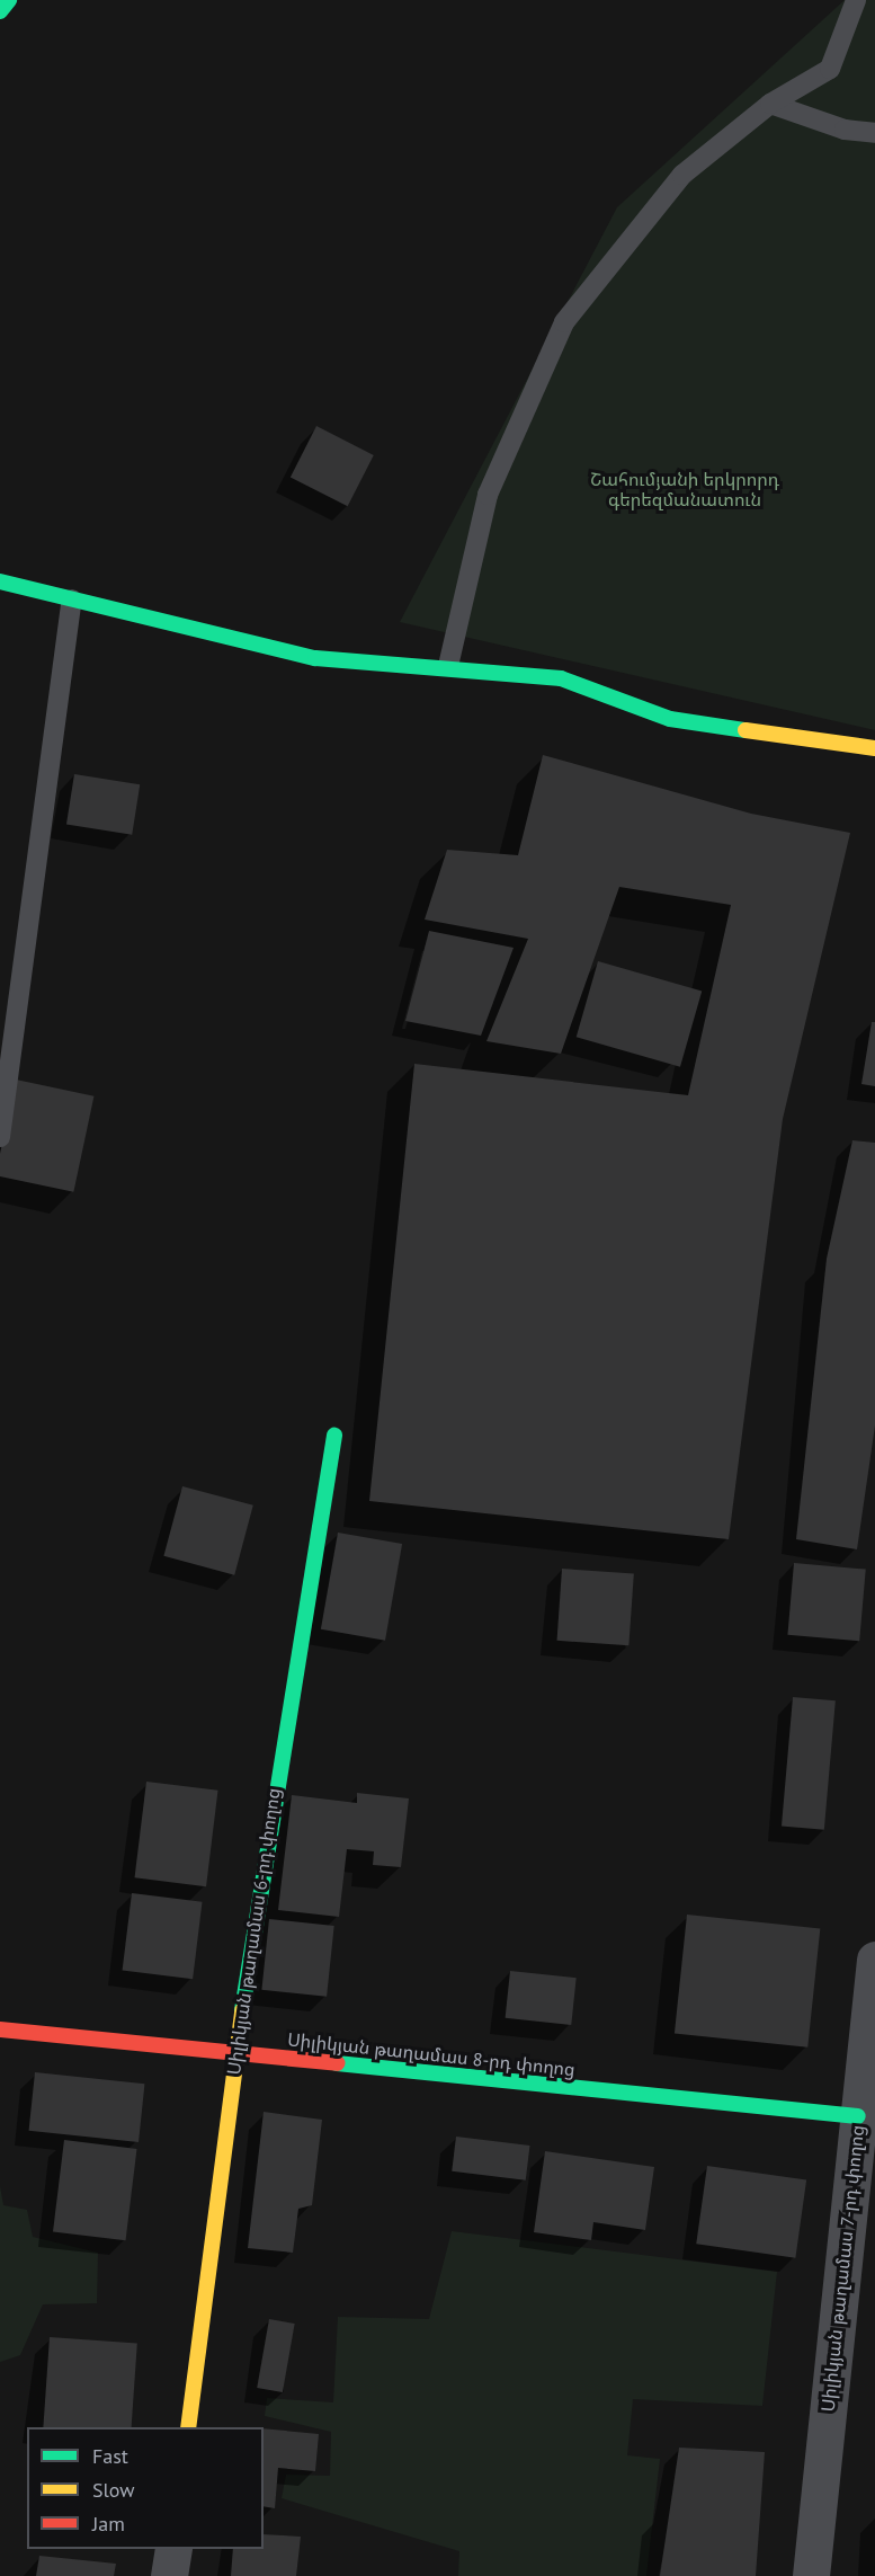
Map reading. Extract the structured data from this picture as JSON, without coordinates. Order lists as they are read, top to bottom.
{
  "streets": {
    "street": ["Սիլիկյան թաղամաս 6-րդ փողոց", "Սիլիկյան թաղամաս 8-րդ փողոց", "Սիլիկյան թաղամաս 7-րդ փողոց"]
  },
  "crossings": [
    ["Սիլիկյան թաղամաս 6-րդ փողոց", "Սիլիկյան թաղամաս 8-րդ փողոց"],
    ["Սիլիկյան թաղամաս 8-րդ փողոց", "Սիլիկյան թաղամաս 7-րդ փողոց"]
  ],
  "parks": ["Շահումյանի երկրորդ գերեզմանատուն"],
  "legend": ["Fast", "Slow", "Jam"]
}
